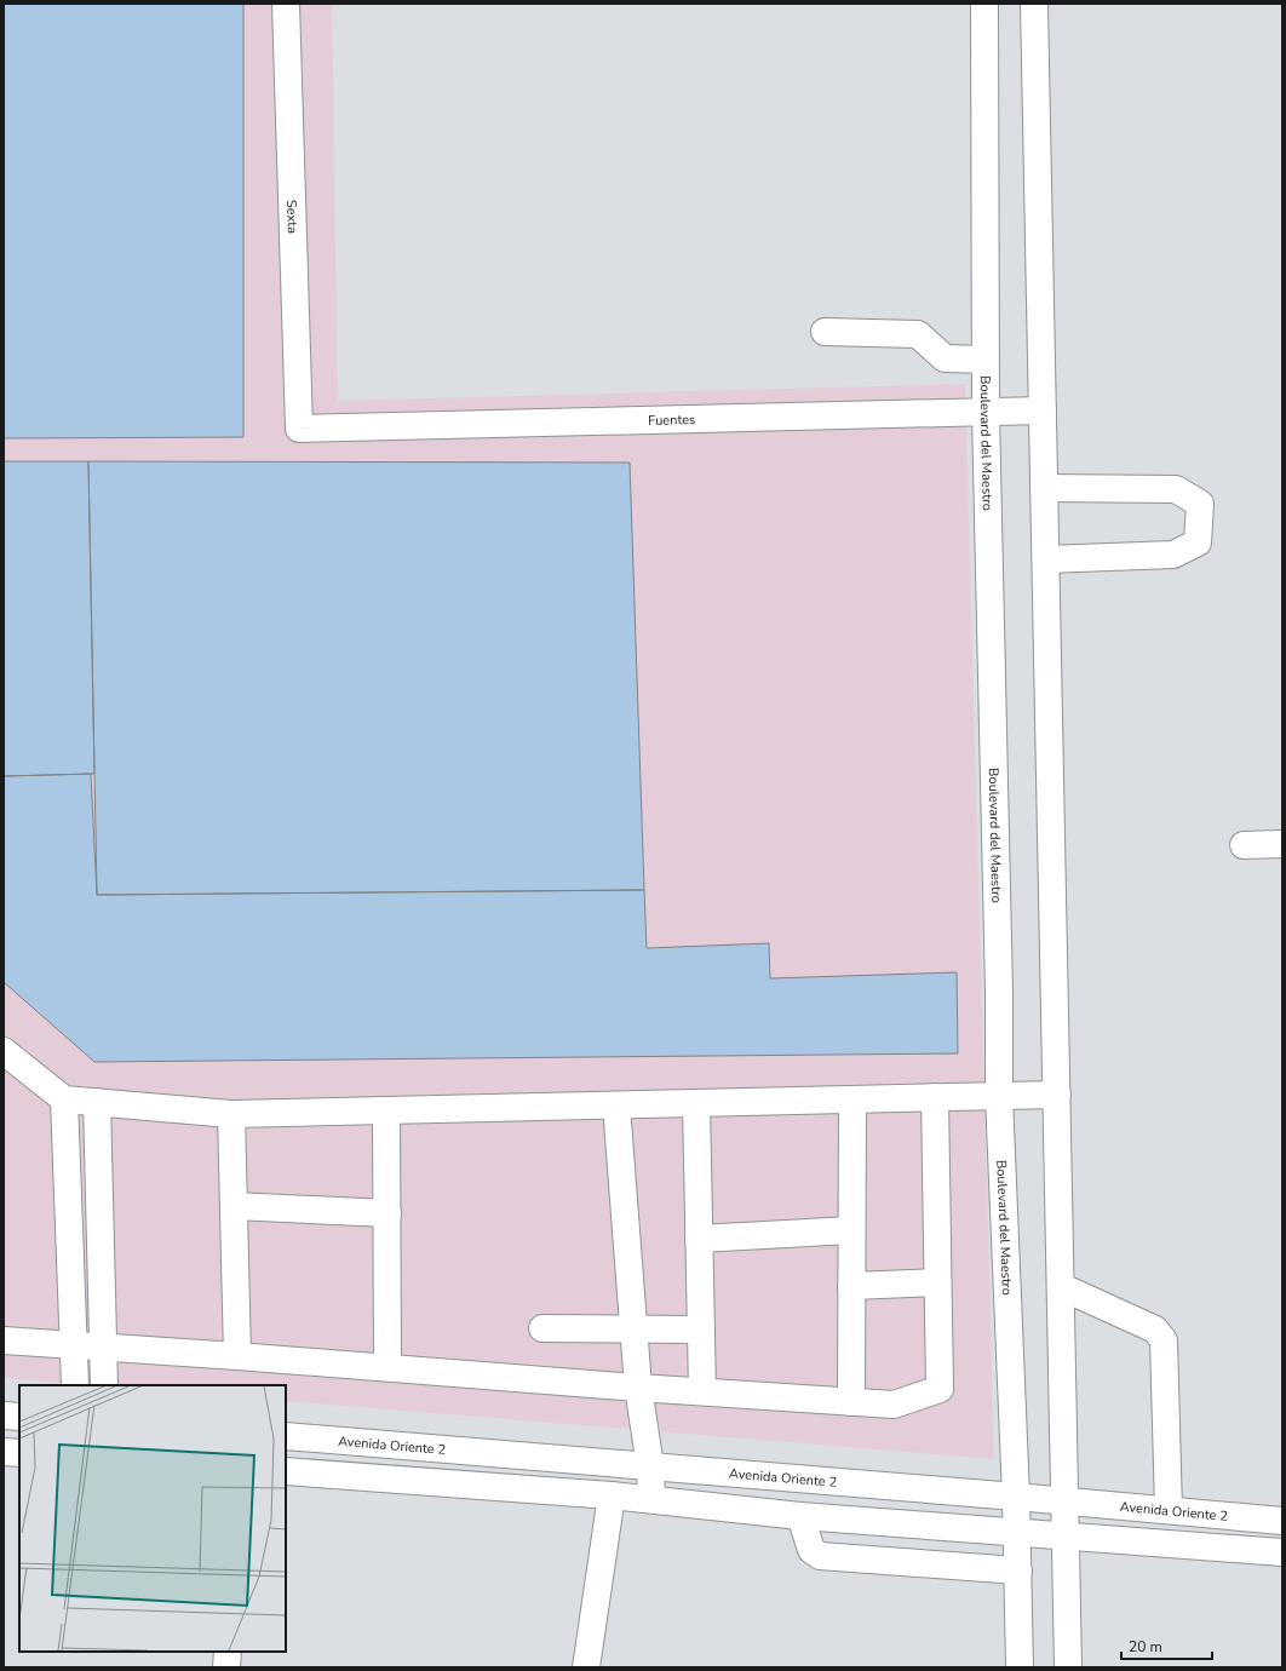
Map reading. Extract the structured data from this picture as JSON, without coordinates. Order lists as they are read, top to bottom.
{
  "streets": {
    "main road": [
      "Sexta",
      "Fuentes",
      "Boulevard del Maestro",
      "Avenida Oriente 2"
    ]
  },
  "crossings": [
    ["Sexta", "Fuentes"],
    ["Fuentes", "Boulevard del Maestro"],
    ["Boulevard del Maestro", "Avenida Oriente 2"]
  ],
  "scale_bar": "20 m"
}
